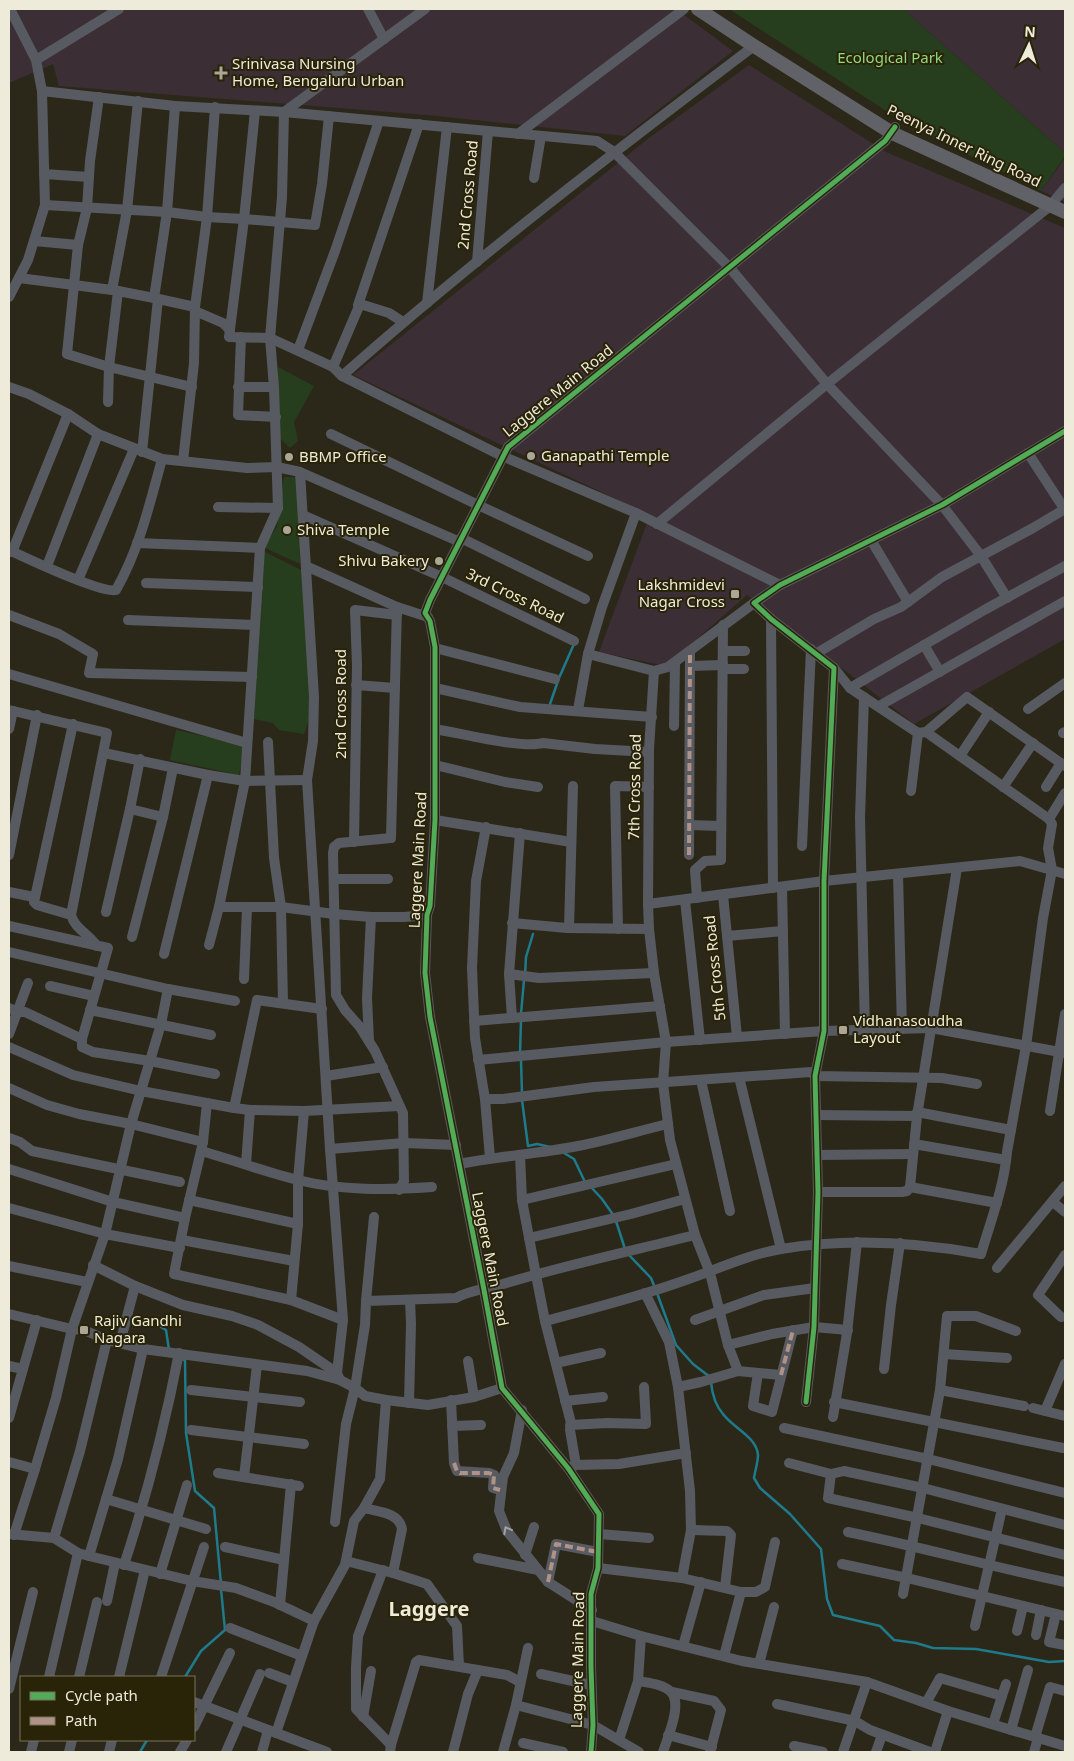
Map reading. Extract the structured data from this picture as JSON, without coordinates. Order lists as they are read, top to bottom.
{
  "streets": {
    "main road": ["Peenya Inner Ring Road"],
    "street": [
      "2nd Cross Road",
      "Laggere Main Road",
      "3rd Cross Road",
      "7th Cross Road",
      "5th Cross Road"
    ]
  },
  "crossings": [
    ["Peenya Inner Ring Road", "Laggere Main Road"],
    ["Laggere Main Road", "3rd Cross Road"]
  ],
  "districts": ["Laggere"],
  "parks": ["Ecological Park"],
  "places": {
    "health": ["Srinivasa Nursing Home, Bengaluru Urban"],
    "other": [
      "Ganapathi Temple",
      "BBMP Office",
      "Shiva Temple",
      "Shivu Bakery"
    ],
    "transit": ["Lakshmidevi Nagar Cross", "Vidhanasoudha Layout", "Rajiv Gandhi Nagara"]
  },
  "legend": ["Cycle path", "Path"],
  "north": "top"
}
